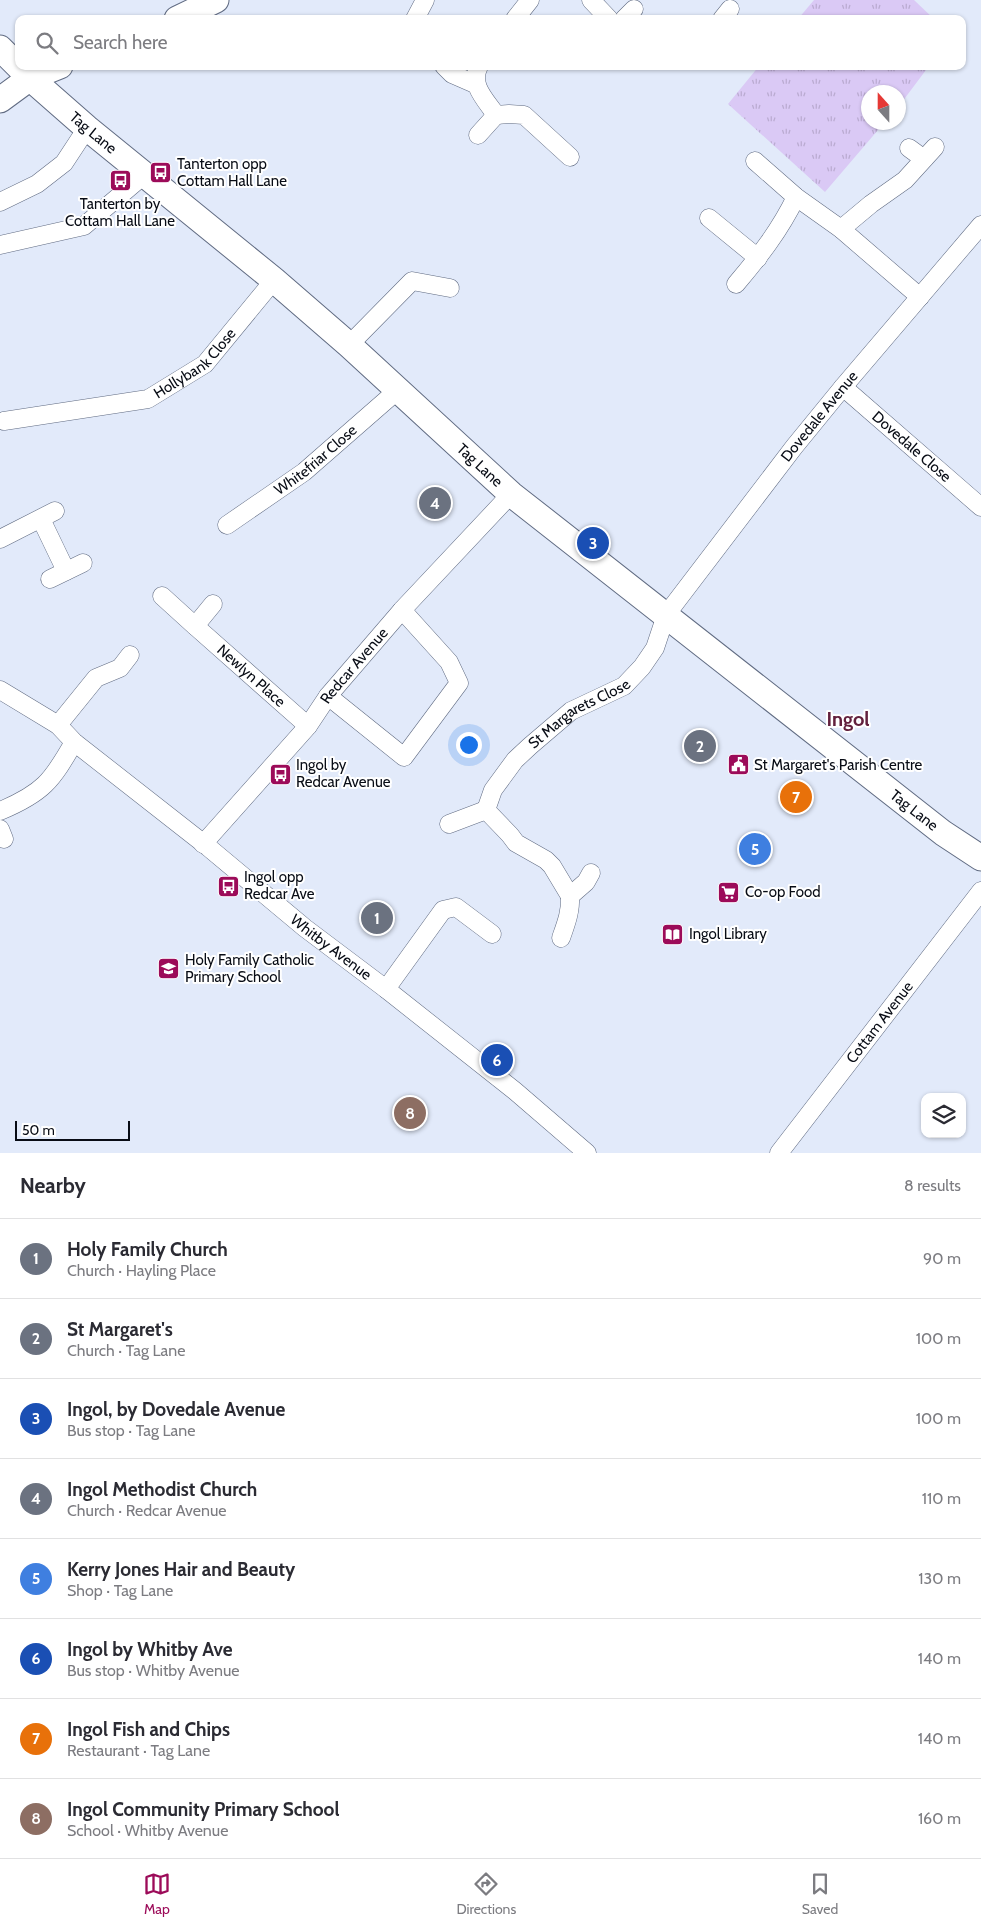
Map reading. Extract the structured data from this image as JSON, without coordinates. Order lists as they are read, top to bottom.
{
  "streets": {
    "main road": ["Tag Lane"],
    "street": [
      "Hollybank Close",
      "Dovedale Avenue",
      "Dovedale Close",
      "Whitefriar Close",
      "Redcar Avenue",
      "Newlyn Place",
      "St Margarets Close",
      "Whitby Avenue",
      "Cottam Avenue"
    ]
  },
  "crossings": [
    ["Tag Lane", "Hollybank Close"],
    ["Tag Lane", "Dovedale Avenue"],
    ["Tag Lane", "Whitefriar Close"],
    ["Tag Lane", "Redcar Avenue"],
    ["Tag Lane", "St Margarets Close"],
    ["Dovedale Avenue", "Dovedale Close"],
    ["Dovedale Avenue", "St Margarets Close"],
    ["Redcar Avenue", "Newlyn Place"],
    ["Redcar Avenue", "Whitby Avenue"]
  ],
  "districts": ["Ingol"],
  "places": {
    "bus stop": [
      "Tanterton opp Cottam Hall Lane",
      "Tanterton by Cottam Hall Lane",
      "Ingol by Redcar Avenue",
      "Ingol opp Redcar Ave"
    ],
    "public building": ["St Margaret's Parish Centre"],
    "supermarket": ["Co-op Food"],
    "library": ["Ingol Library"],
    "school or university": ["Holy Family Catholic Primary School"]
  },
  "scale_bar": "50 m",
  "north": "top",
  "page": {
    "search": "Search here",
    "pins": [
      "4",
      "3",
      "2",
      "7",
      "5",
      "1",
      "6",
      "8"
    ],
    "scale": "50 m",
    "heading": ["Nearby", "8 results"],
    "list": [
      {
        "mark": "1",
        "name": "Holy Family Church",
        "note": "Church · Hayling Place",
        "value": "90 m"
      },
      {
        "mark": "2",
        "name": "St Margaret's",
        "note": "Church · Tag Lane",
        "value": "100 m"
      },
      {
        "mark": "3",
        "name": "Ingol, by Dovedale Avenue",
        "note": "Bus stop · Tag Lane",
        "value": "100 m"
      },
      {
        "mark": "4",
        "name": "Ingol Methodist Church",
        "note": "Church · Redcar Avenue",
        "value": "110 m"
      },
      {
        "mark": "5",
        "name": "Kerry Jones Hair and Beauty",
        "note": "Shop · Tag Lane",
        "value": "130 m"
      },
      {
        "mark": "6",
        "name": "Ingol by Whitby Ave",
        "note": "Bus stop · Whitby Avenue",
        "value": "140 m"
      },
      {
        "mark": "7",
        "name": "Ingol Fish and Chips",
        "note": "Restaurant · Tag Lane",
        "value": "140 m"
      },
      {
        "mark": "8",
        "name": "Ingol Community Primary School",
        "note": "School · Whitby Avenue",
        "value": "160 m"
      }
    ],
    "nav": ["Map", "Directions", "Saved"]
  }
}
